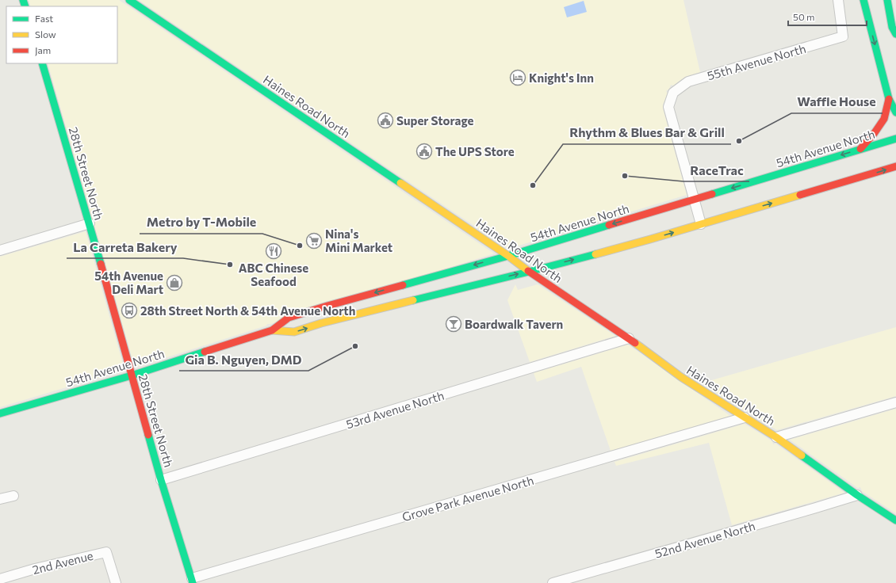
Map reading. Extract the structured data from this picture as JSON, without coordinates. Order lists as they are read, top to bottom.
{
  "streets": {
    "main road": ["Haines Road North", "54th Avenue North", "28th Street North"],
    "street": [
      "55th Avenue North",
      "53rd Avenue North",
      "Grove Park Avenue North",
      "52nd Avenue North",
      "2nd Avenue"
    ]
  },
  "crossings": [
    ["55th Avenue North", "54th Avenue North"],
    ["Haines Road North", "54th Avenue North"],
    ["Haines Road North", "53rd Avenue North"],
    ["Haines Road North", "Grove Park Avenue North"],
    ["Haines Road North", "52nd Avenue North"],
    ["54th Avenue North", "28th Street North"],
    ["28th Street North", "53rd Avenue North"],
    ["28th Street North", "Grove Park Avenue North"]
  ],
  "places": {
    "hotel": ["Knight's Inn"],
    "public building": ["Super Storage", "The UPS Store"],
    "other": [
      "Waffle House",
      "RaceTrac",
      "Rhythm & Blues Bar & Grill",
      "Metro by T-Mobile",
      "La Carreta Bakery",
      "Gia B. Nguyen, DMD"
    ],
    "supermarket": ["Nina's Mini Market"],
    "restaurant": ["ABC Chinese Seafood"],
    "shop": ["54th Avenue Deli Mart"],
    "bus stop": ["28th Street North & 54th Avenue North"],
    "bar": ["Boardwalk Tavern"]
  },
  "legend": ["Fast", "Slow", "Jam"],
  "scale_bar": "50 m"
}
